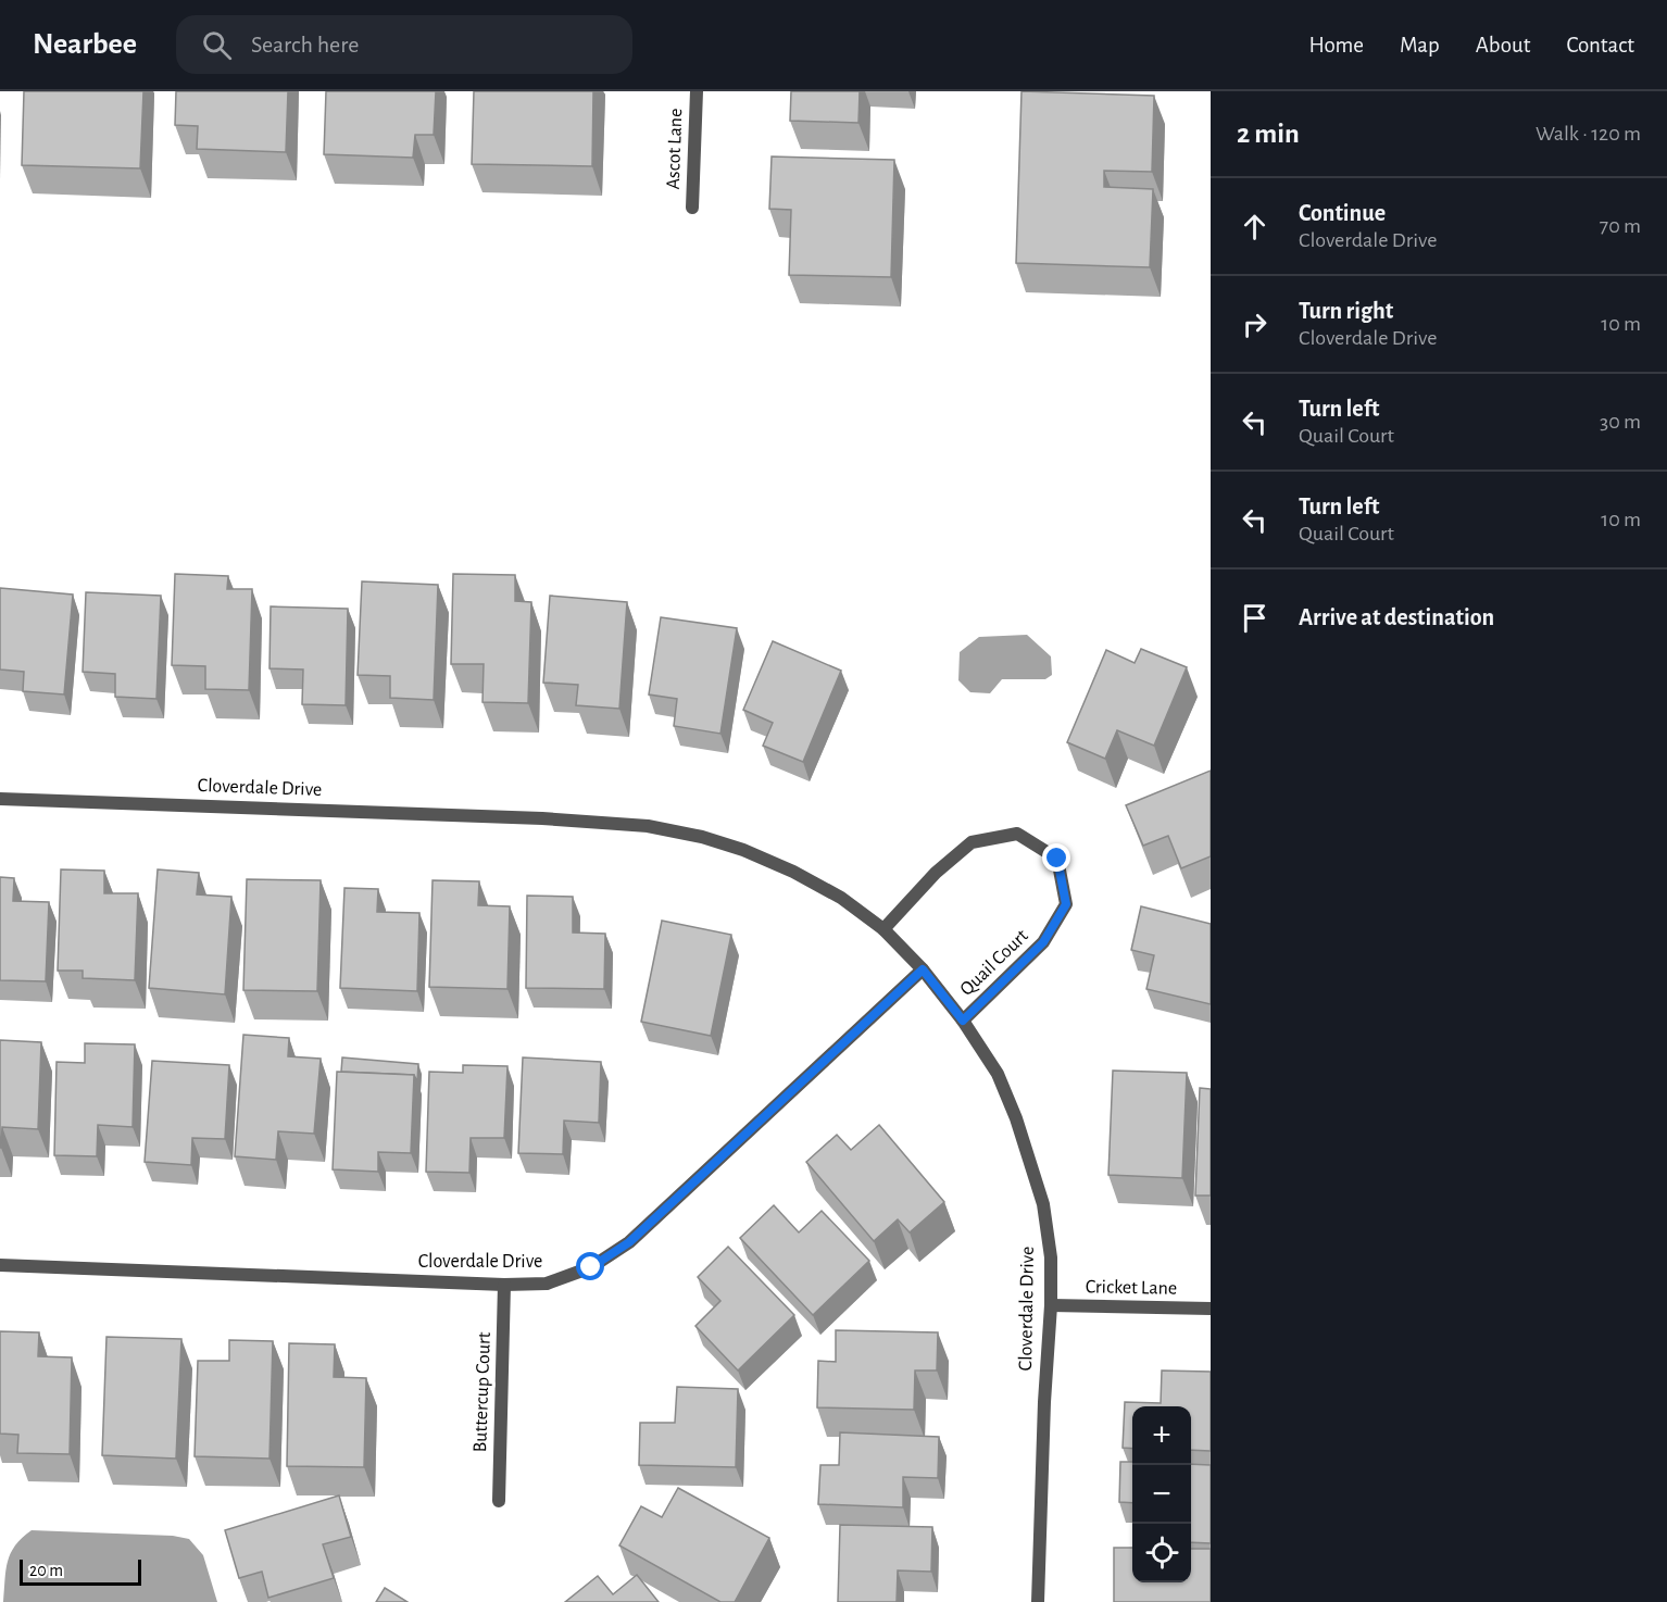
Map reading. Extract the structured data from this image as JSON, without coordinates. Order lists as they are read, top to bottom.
{
  "streets": {
    "street": [
      "Ascot Lane",
      "Cloverdale Drive",
      "Quail Court",
      "Cricket Lane",
      "Buttercup Court"
    ]
  },
  "crossings": [
    ["Cloverdale Drive", "Quail Court"],
    ["Cloverdale Drive", "Cricket Lane"],
    ["Cloverdale Drive", "Buttercup Court"]
  ],
  "scale_bar": "20 m",
  "page": {
    "header": "Nearbee",
    "search": "Search here",
    "nav": [
      "Home",
      "Map",
      "About",
      "Contact"
    ],
    "heading": ["2 min", "Walk · 120 m"],
    "list": [
      ["Continue", "Cloverdale Drive", "70 m"],
      ["Turn right", "Cloverdale Drive", "10 m"],
      ["Turn left", "Quail Court", "30 m"],
      ["Turn left", "Quail Court", "10 m"],
      "Arrive at destination"
    ],
    "map_buttons": ["+", "−"],
    "scale": "20 m"
  }
}
